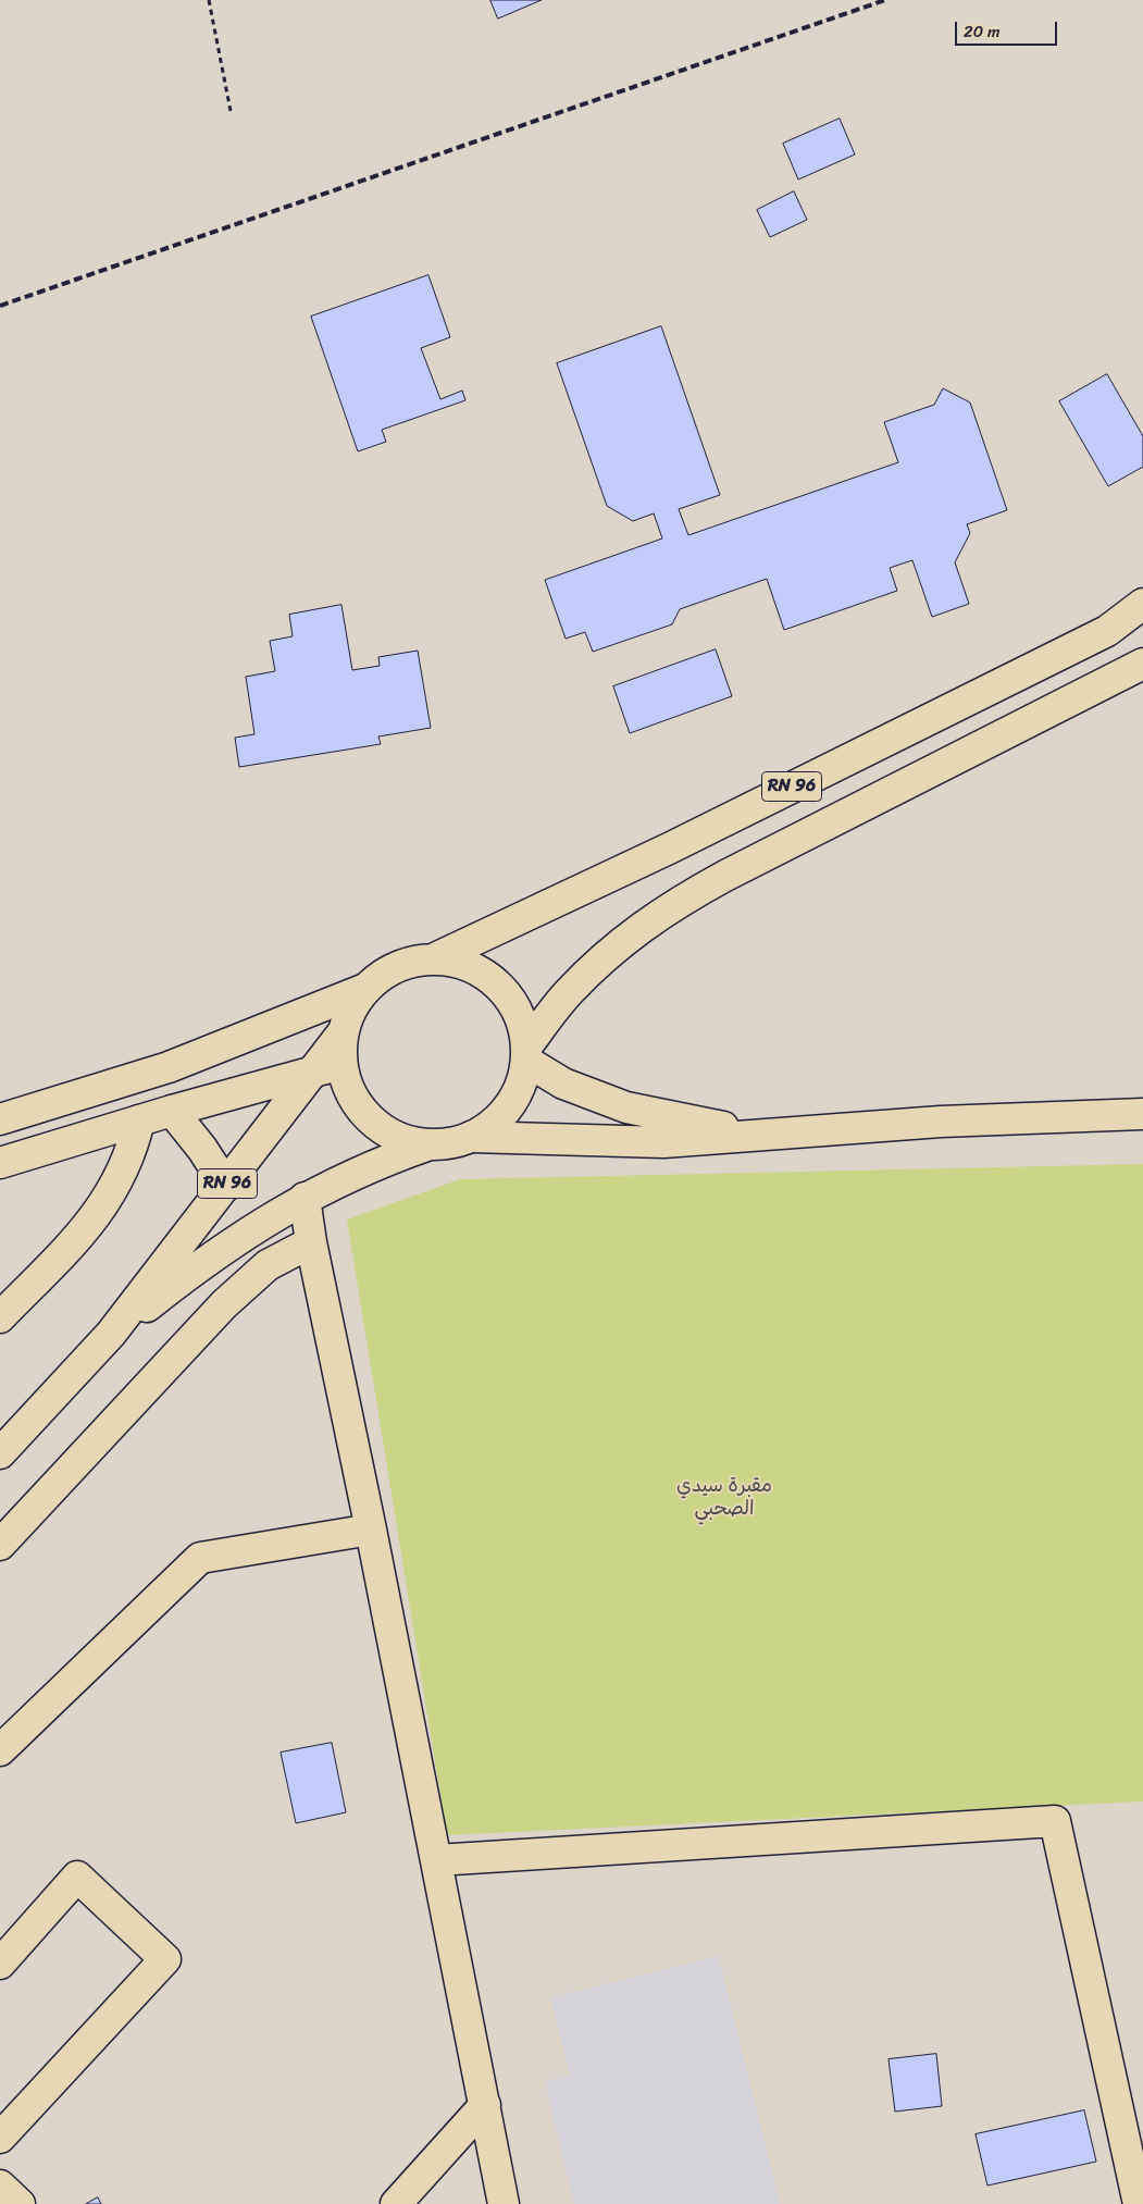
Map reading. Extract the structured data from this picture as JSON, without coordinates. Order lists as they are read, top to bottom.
{
  "streets": {
    "street": ["RN 96"]
  },
  "parks": ["مقبرة سيدي الصحبي"],
  "scale_bar": "20 m"
}
